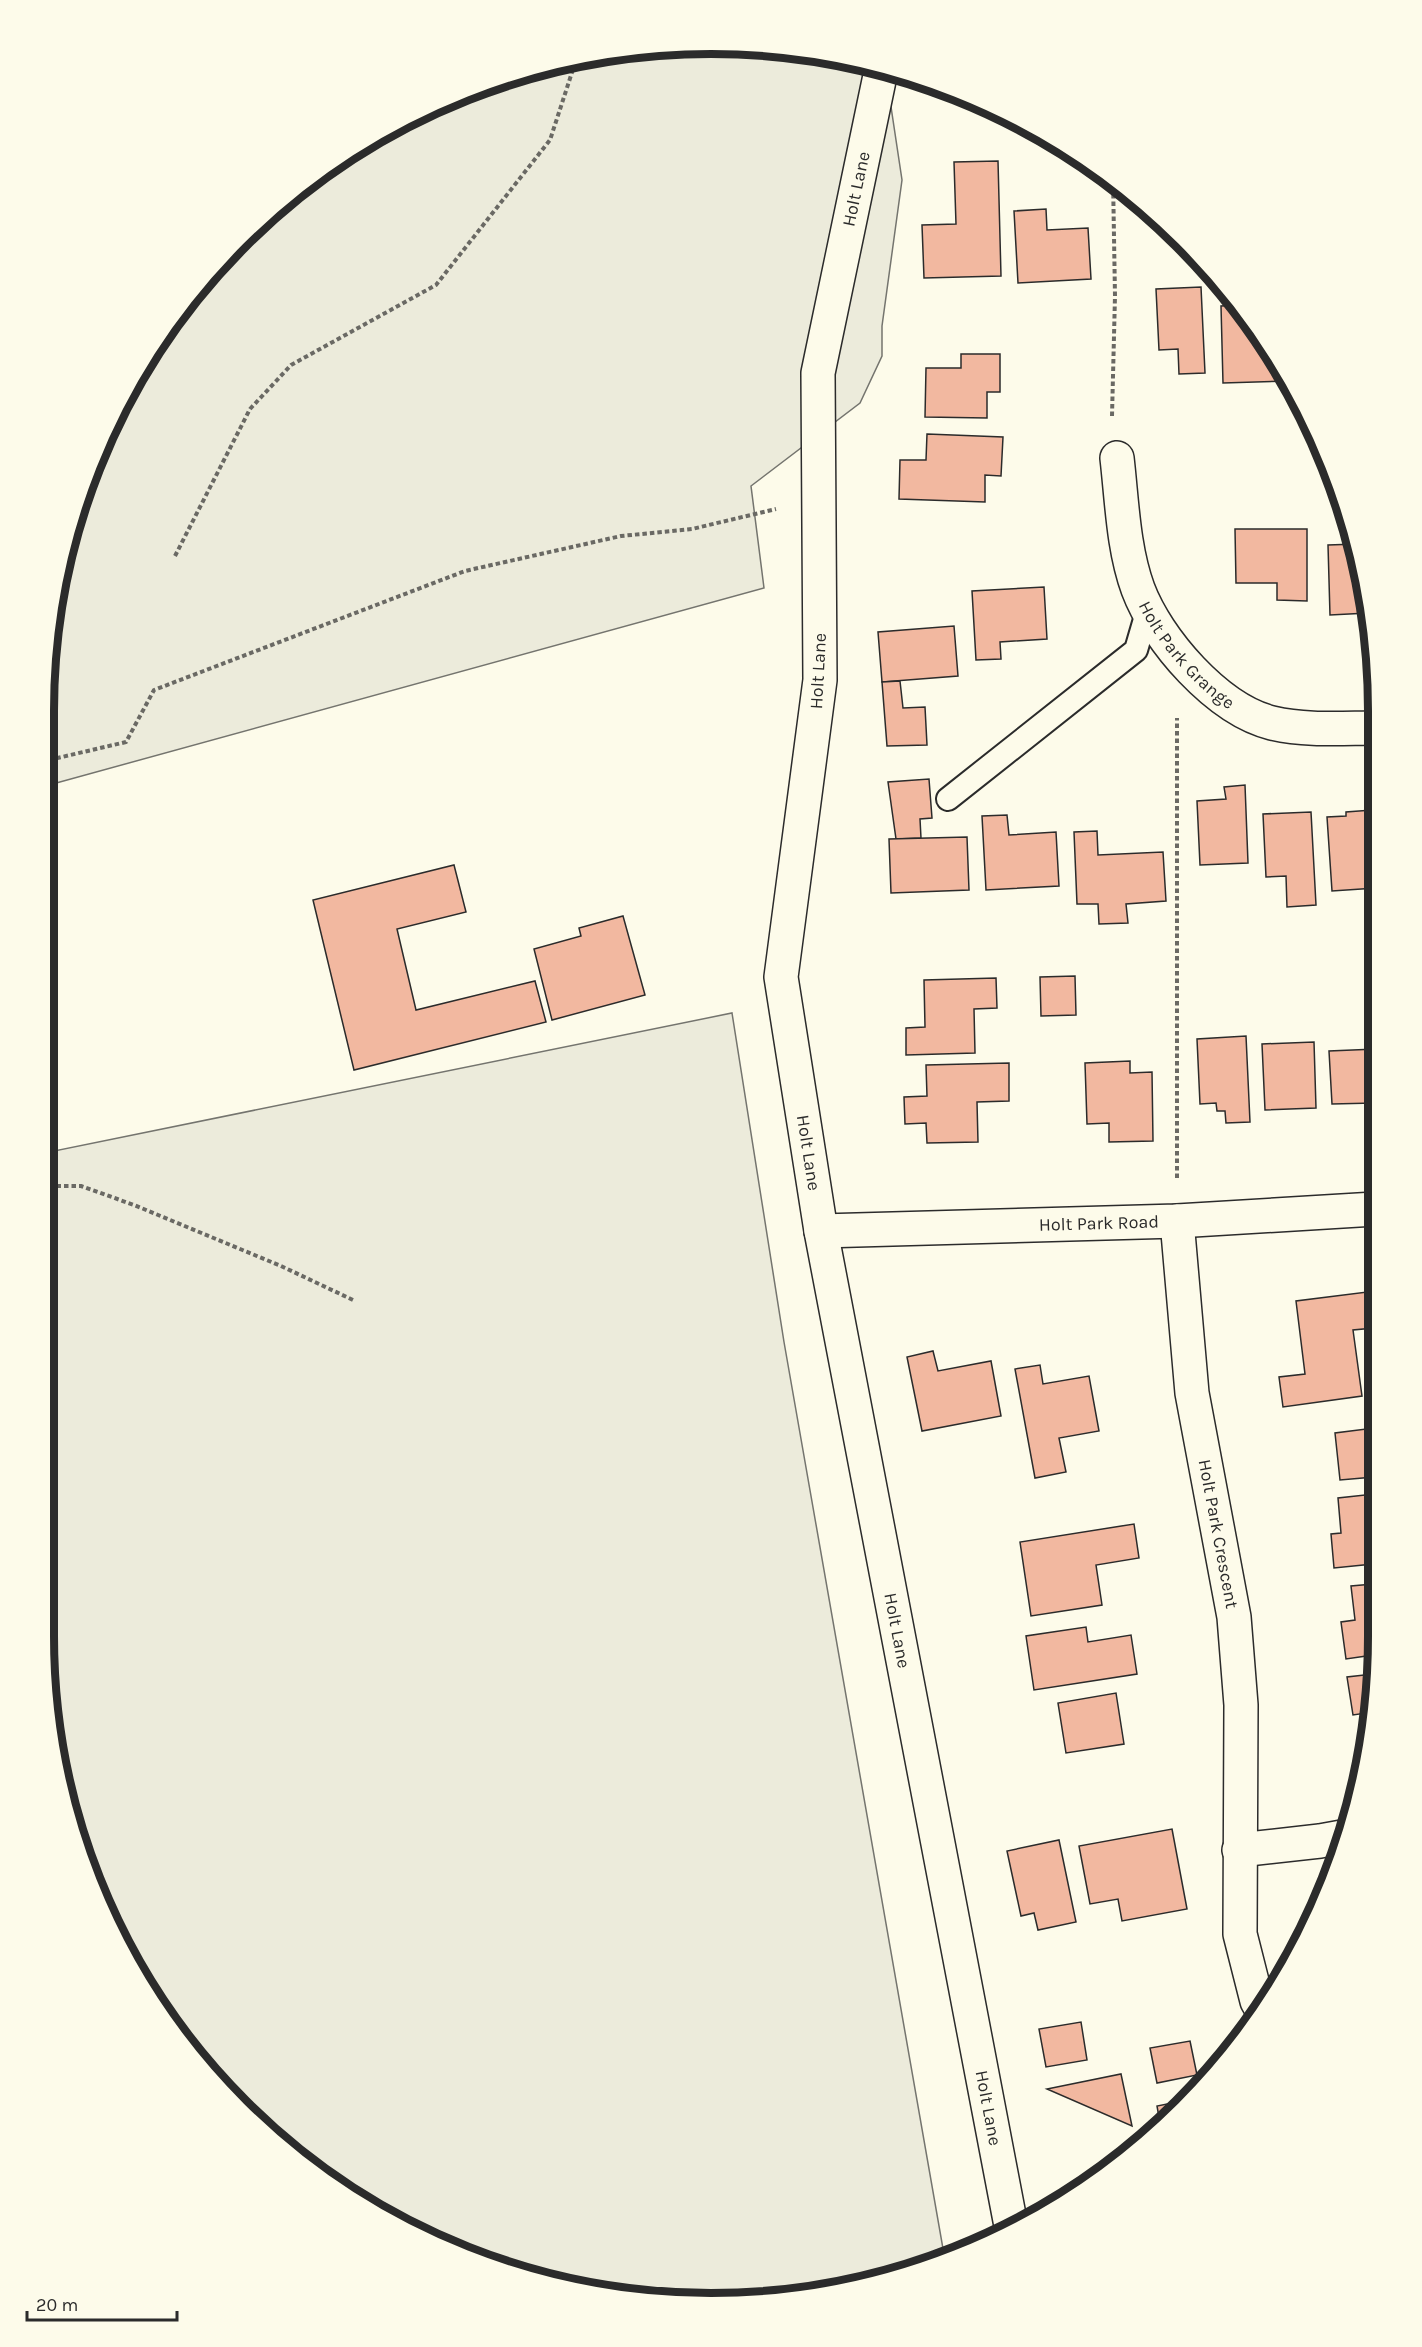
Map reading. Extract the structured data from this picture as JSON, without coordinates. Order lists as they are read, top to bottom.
{
  "streets": {
    "street": [
      "Holt Lane",
      "Holt Park Grange",
      "Holt Park Road",
      "Holt Park Crescent"
    ]
  },
  "crossings": [
    ["Holt Lane", "Holt Park Road"],
    ["Holt Park Road", "Holt Park Crescent"]
  ],
  "scale_bar": "20 m"
}
